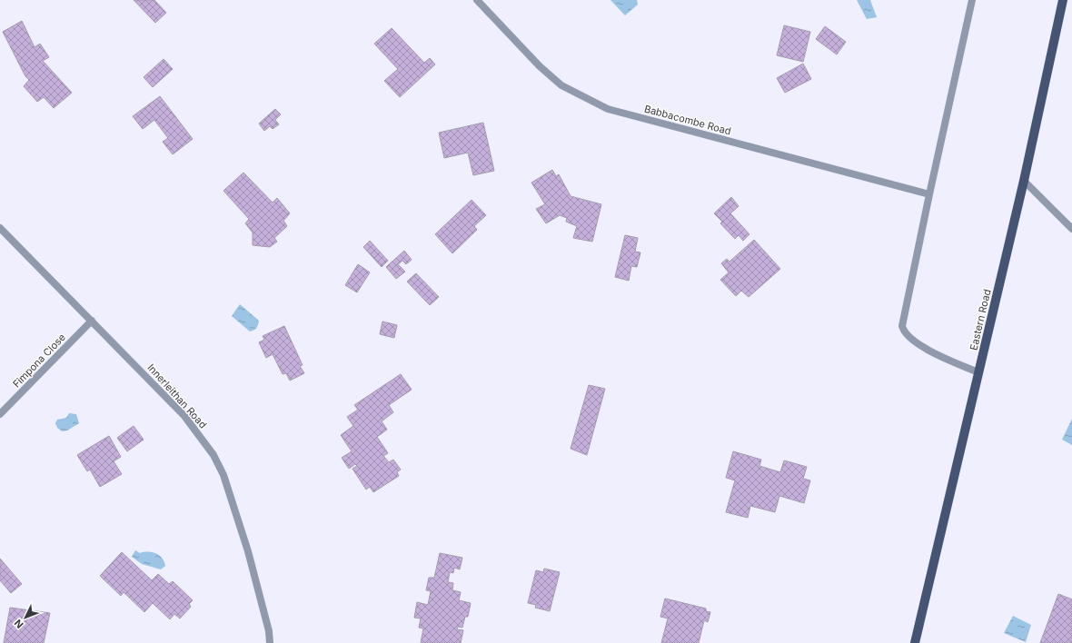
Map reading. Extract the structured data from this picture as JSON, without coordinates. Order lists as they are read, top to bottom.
{
  "streets": {
    "main road": ["Eastern Road"],
    "street": ["Babbacombe Road", "Fimpona Close", "Innerleithan Road"]
  },
  "crossings": [
    ["Fimpona Close", "Innerleithan Road"]
  ],
  "north": "bottom left"
}
